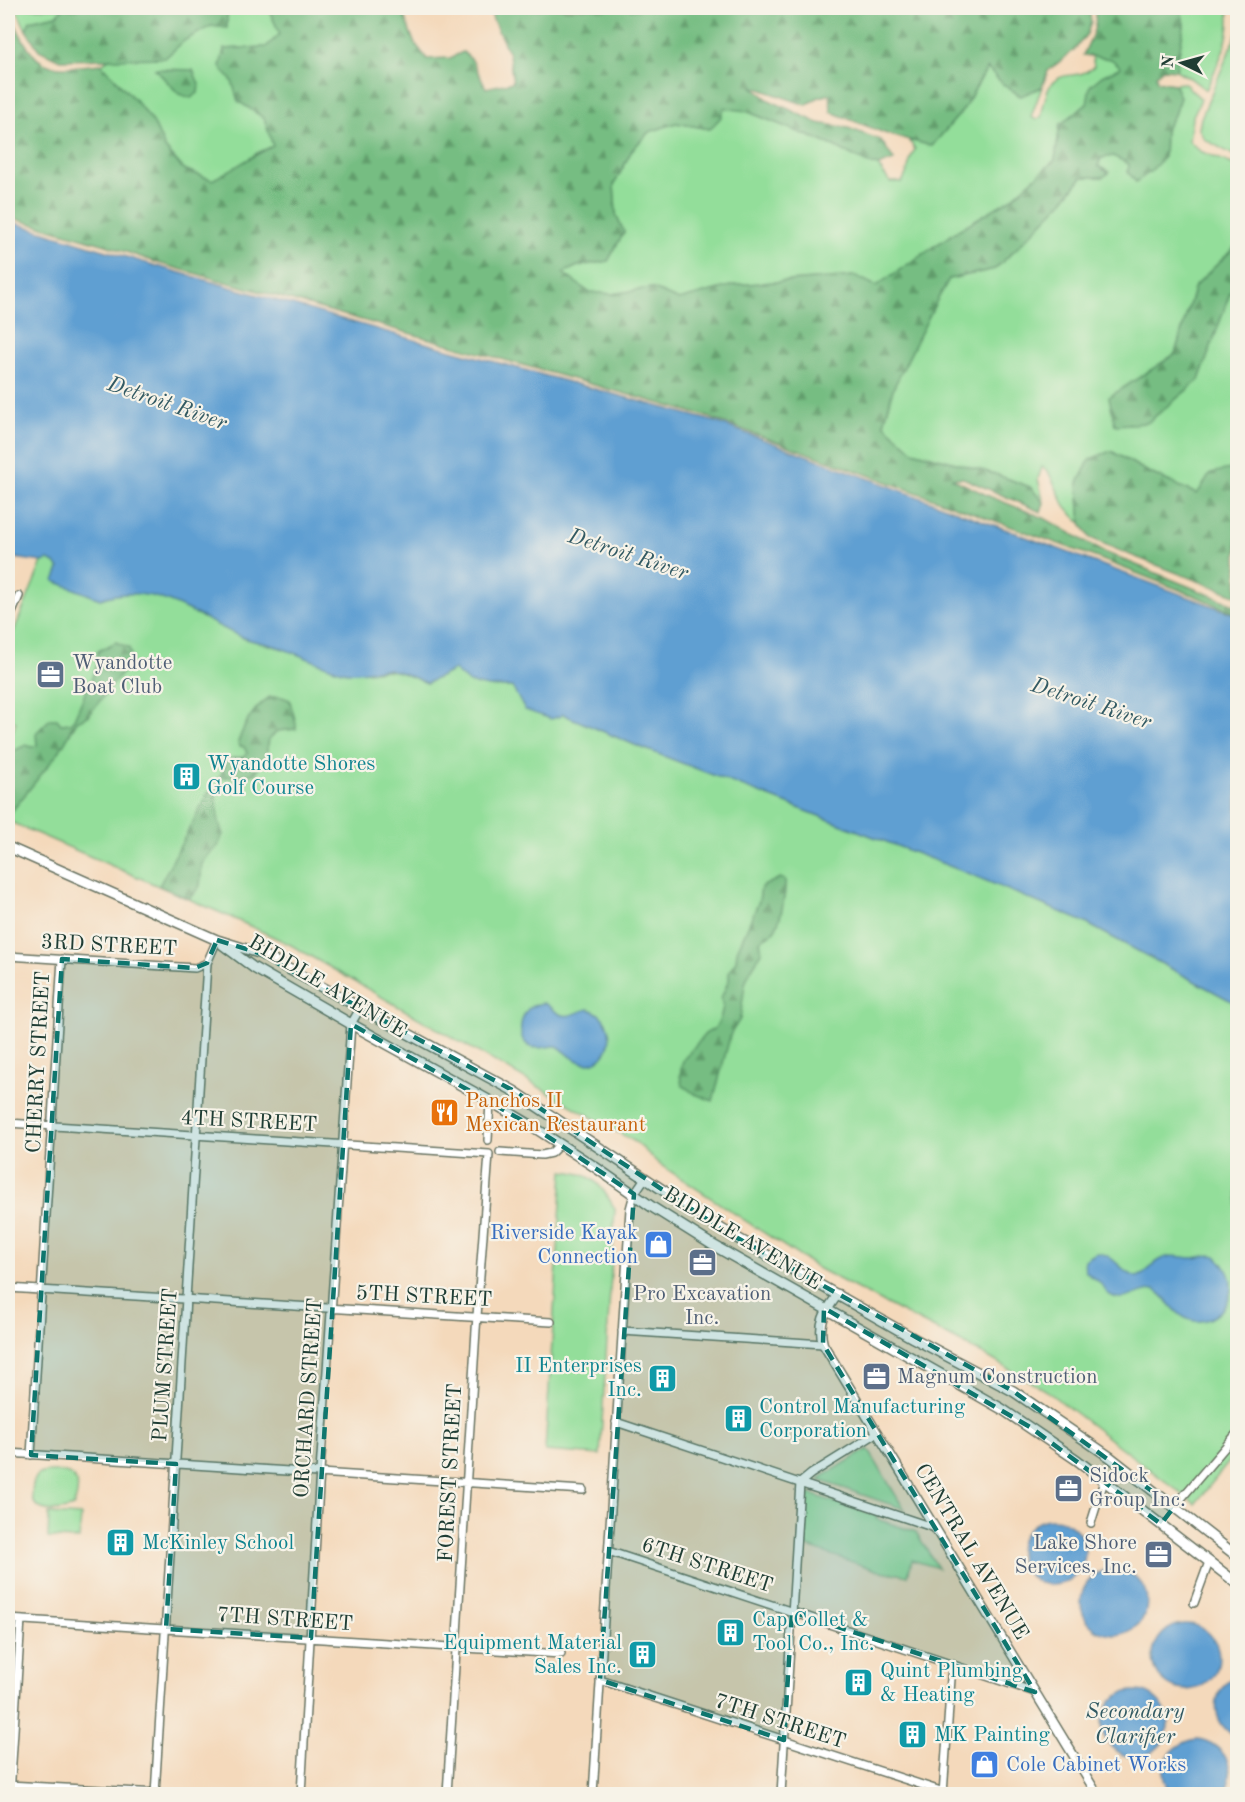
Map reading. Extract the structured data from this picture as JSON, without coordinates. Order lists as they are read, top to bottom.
{
  "streets": {
    "main road": ["BIDDLE AVENUE"],
    "street": [
      "3RD STREET",
      "CHERRY STREET",
      "4TH STREET",
      "5TH STREET",
      "PLUM STREET",
      "ORCHARD STREET",
      "FOREST STREET",
      "CENTRAL AVENUE",
      "6TH STREET",
      "7TH STREET"
    ]
  },
  "crossings": [
    ["3RD STREET", "CHERRY STREET"],
    ["3RD STREET", "PLUM STREET"],
    ["BIDDLE AVENUE", "PLUM STREET"],
    ["BIDDLE AVENUE", "ORCHARD STREET"],
    ["CHERRY STREET", "4TH STREET"],
    ["CHERRY STREET", "5TH STREET"],
    ["4TH STREET", "PLUM STREET"],
    ["4TH STREET", "ORCHARD STREET"],
    ["4TH STREET", "FOREST STREET"],
    ["5TH STREET", "PLUM STREET"],
    ["5TH STREET", "ORCHARD STREET"],
    ["5TH STREET", "FOREST STREET"],
    ["PLUM STREET", "7TH STREET"],
    ["ORCHARD STREET", "7TH STREET"],
    ["FOREST STREET", "7TH STREET"],
    ["CENTRAL AVENUE", "6TH STREET"]
  ],
  "water": ["Detroit River", "Secondary Clarifier"],
  "places": {
    "office": [
      "Wyandotte Boat Club",
      "Pro Excavation Inc.",
      "Magnum Construction",
      "Sidock Group Inc.",
      "Lake Shore Services, Inc."
    ],
    "building": [
      "Wyandotte Shores Golf Course",
      "II Enterprises Inc.",
      "Control Manufacturing Corporation",
      "McKinley School",
      "Cap Collet & Tool Co., Inc.",
      "Equipment Material Sales Inc.",
      "Quint Plumbing & Heating",
      "MK Painting"
    ],
    "restaurant": ["Panchos II Mexican Restaurant"],
    "shop": ["Riverside Kayak Connection", "Cole Cabinet Works"]
  },
  "north": "left"
}
